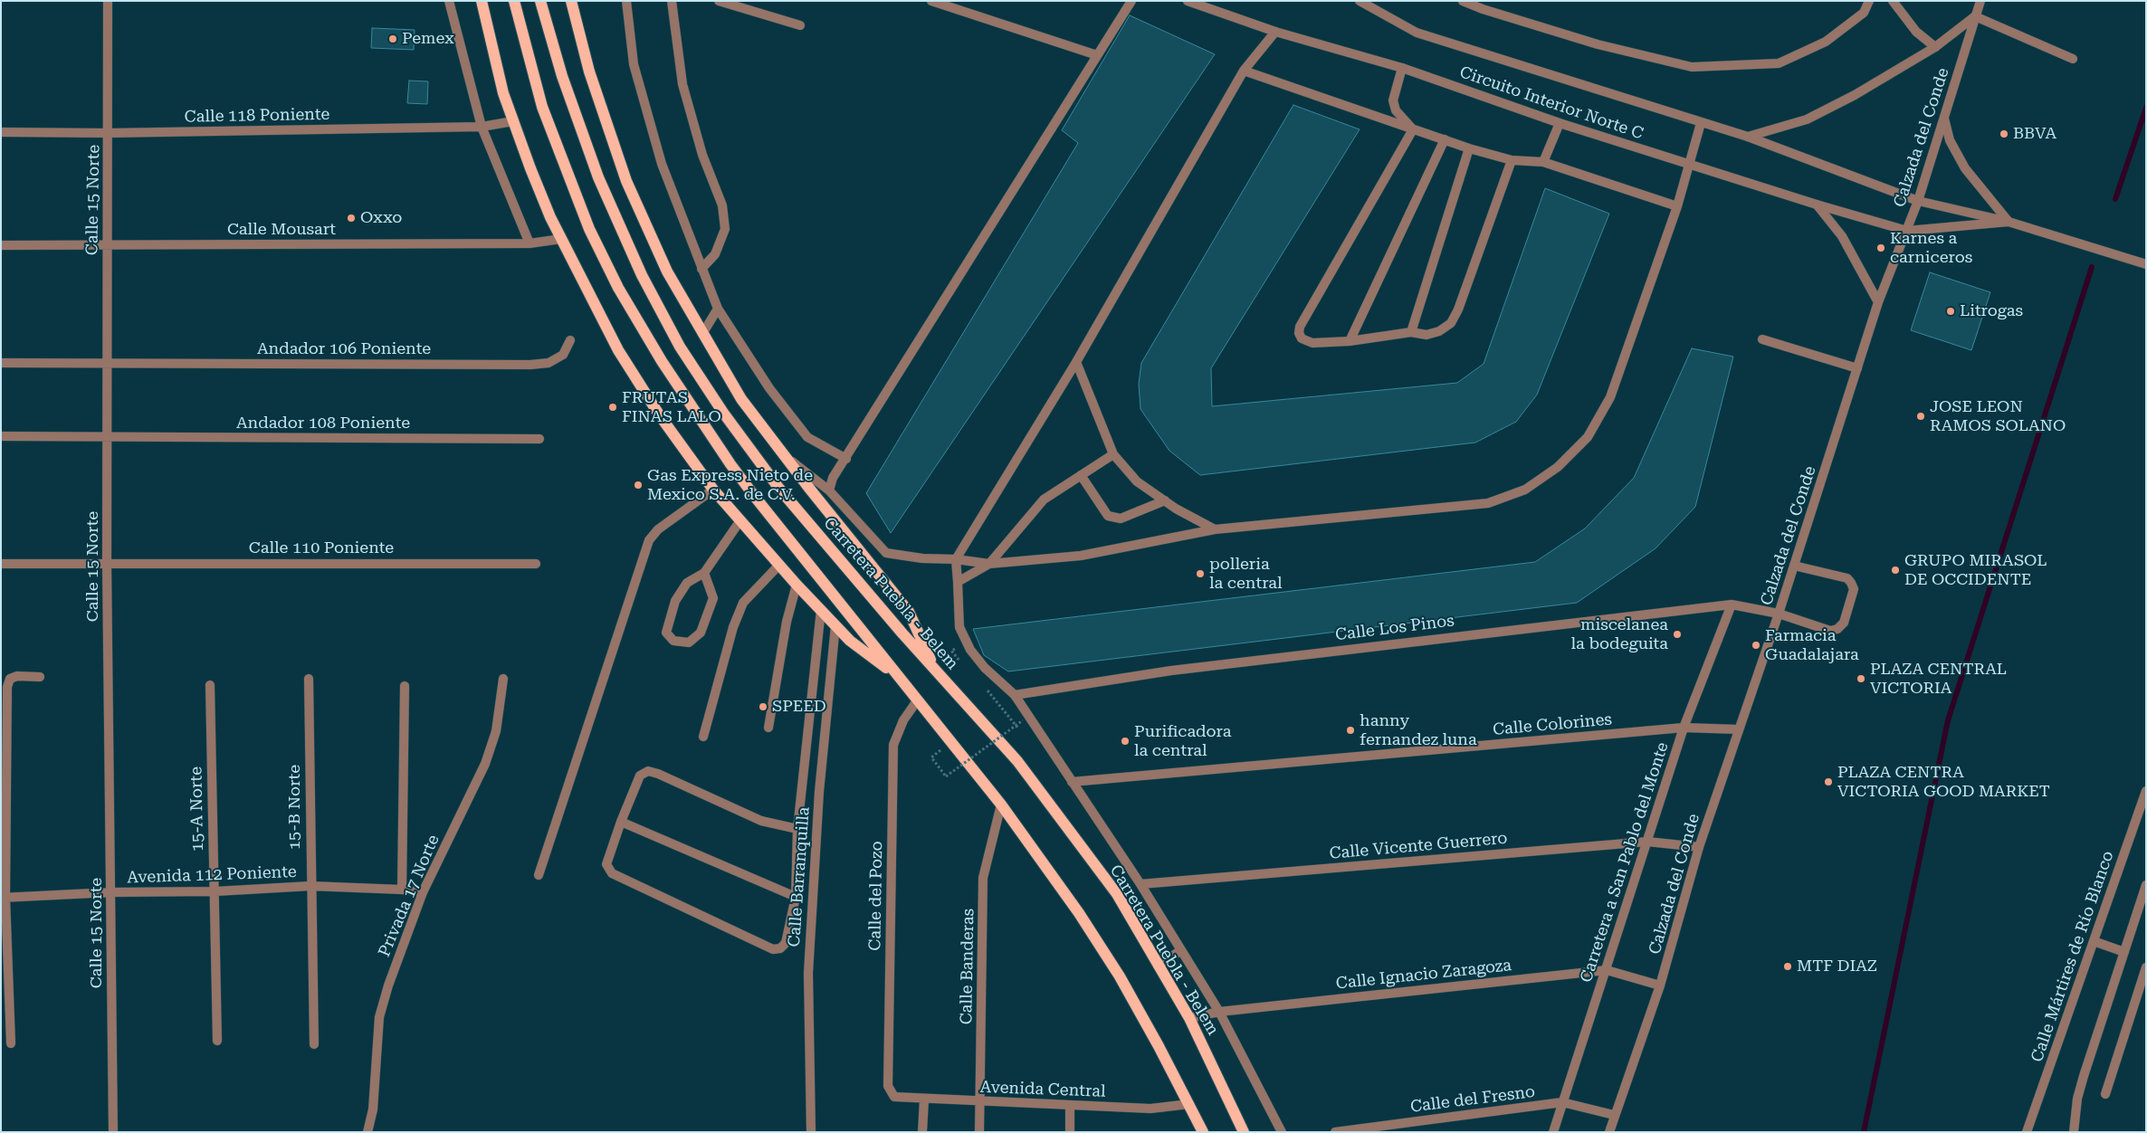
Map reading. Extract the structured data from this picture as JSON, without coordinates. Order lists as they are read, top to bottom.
{
  "streets": {
    "main road": ["Carretera Puebla - Belem"],
    "street": [
      "Circuito Interior Norte C",
      "Calle 118 Poniente",
      "Calzada del Conde",
      "Calle 15 Norte",
      "Calle Mousart",
      "Andador 106 Poniente",
      "Andador 108 Poniente",
      "Calle 110 Poniente",
      "Calle Los Pinos",
      "Calle Colorines",
      "15-B Norte",
      "15-A Norte",
      "Calle Vicente Guerrero",
      "Carretera a San Pablo del Monte",
      "Avenida 112 Poniente",
      "Calle Barranquilla",
      "Privada 17 Norte",
      "Calle del Pozo",
      "Calle Mártires de Río Blanco",
      "Calle Banderas",
      "Calle Ignacio Zaragoza",
      "Avenida Central",
      "Calle del Fresno"
    ]
  },
  "crossings": [
    ["Circuito Interior Norte C", "Calzada del Conde"],
    ["Calle 118 Poniente", "Calle 15 Norte"],
    ["Calzada del Conde", "Calle Los Pinos"],
    ["Calzada del Conde", "Calle Colorines"],
    ["Calzada del Conde", "Calle Vicente Guerrero"],
    ["Calzada del Conde", "Calle Ignacio Zaragoza"],
    ["Calzada del Conde", "Calle del Fresno"],
    ["Calle 15 Norte", "Calle Mousart"],
    ["Calle 15 Norte", "Andador 106 Poniente"],
    ["Calle 15 Norte", "Andador 108 Poniente"],
    ["Calle 15 Norte", "Calle 110 Poniente"],
    ["Calle 15 Norte", "Avenida 112 Poniente"],
    ["Carretera Puebla - Belem", "Calle Ignacio Zaragoza"],
    ["Calle Los Pinos", "Carretera a San Pablo del Monte"],
    ["Calle Colorines", "Carretera a San Pablo del Monte"],
    ["15-B Norte", "Avenida 112 Poniente"],
    ["15-A Norte", "Avenida 112 Poniente"],
    ["Calle Vicente Guerrero", "Carretera a San Pablo del Monte"],
    ["Carretera a San Pablo del Monte", "Calle Ignacio Zaragoza"],
    ["Carretera a San Pablo del Monte", "Calle del Fresno"],
    ["Avenida 112 Poniente", "Privada 17 Norte"],
    ["Calle del Pozo", "Avenida Central"],
    ["Calle Banderas", "Avenida Central"]
  ],
  "places": [
    "Pemex",
    "BBVA",
    "Oxxo",
    "Karnes a carniceros",
    "Litrogas",
    "FRUTAS FINAS LALO",
    "JOSE LEON RAMOS SOLANO",
    "Gas Express Nieto de Mexico S.A. de C.V.",
    "GRUPO MIRASOL DE OCCIDENTE",
    "polleria la central",
    "miscelanea la bodeguita",
    "Farmacia Guadalajara",
    "PLAZA CENTRAL VICTORIA",
    "SPEED",
    "hanny fernandez luna",
    "Purificadora la central",
    "PLAZA CENTRA VICTORIA GOOD MARKET",
    "MTF DIAZ"
  ]
}
